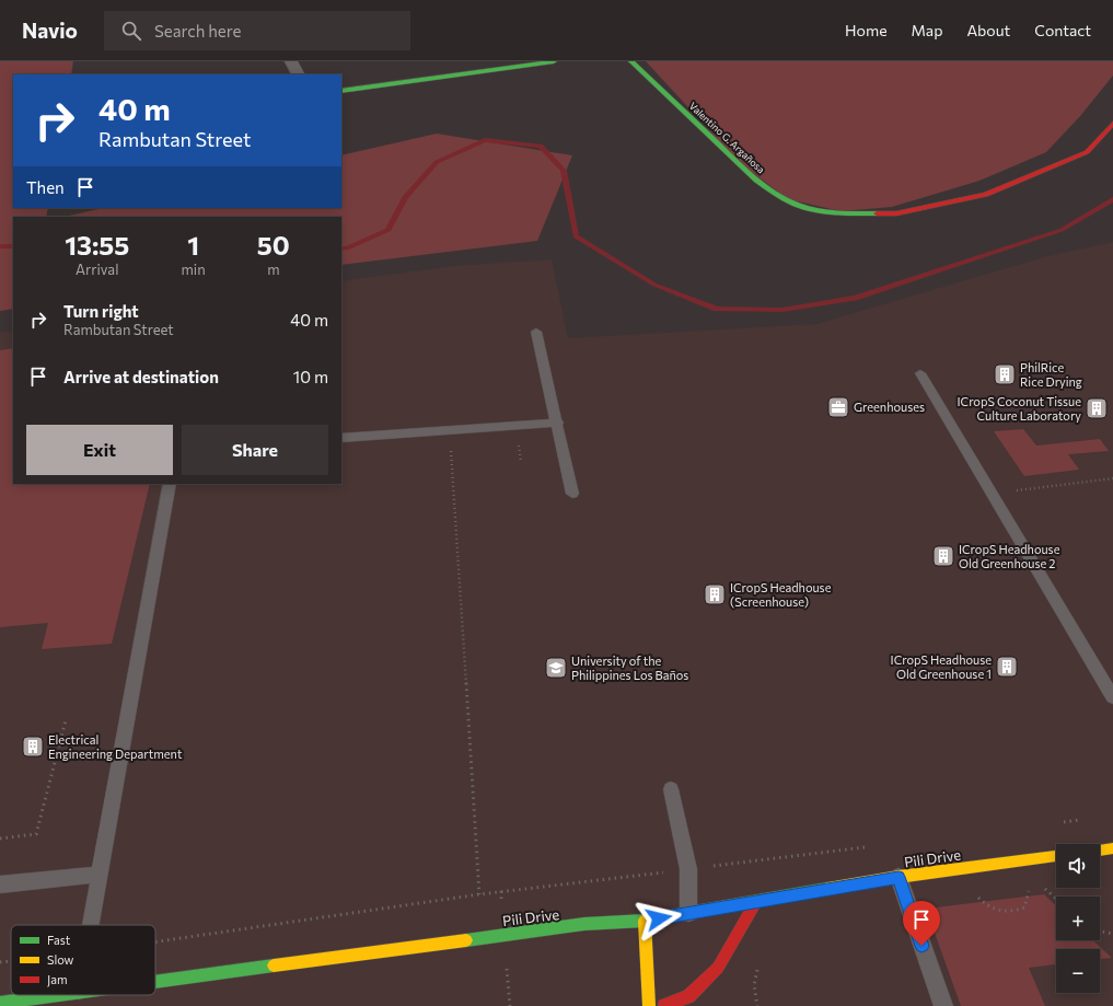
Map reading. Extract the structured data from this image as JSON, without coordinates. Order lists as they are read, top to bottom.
{
  "streets": {
    "street": ["Valentino G. Argañosa", "Pili Drive"]
  },
  "places": {
    "building": [
      "PhilRice Rice Drying",
      "ICropS Coconut Tissue Culture Laboratory",
      "ICropS Headhouse Old Greenhouse 2",
      "ICropS Headhouse (Screenhouse)",
      "ICropS Headhouse Old Greenhouse 1",
      "Electrical Engineering Department"
    ],
    "office": ["Greenhouses"],
    "school or university": ["University of the Philippines Los Baños"]
  },
  "legend": ["Fast", "Slow", "Jam"],
  "page": {
    "header": "Navio",
    "search": "Search here",
    "nav": [
      "Home",
      "Map",
      "About",
      "Contact"
    ],
    "turn": ["40 m", "Rambutan Street"],
    "then": "Then",
    "eta": [
      "13:55",
      "Arrival",
      "1",
      "min",
      "50",
      "m"
    ],
    "list": [
      {
        "name": "Turn right",
        "note": "Rambutan Street",
        "value": "40 m"
      },
      {
        "name": "Arrive at destination",
        "value": "10 m"
      }
    ],
    "buttons": ["Exit", "Share"],
    "map_buttons": ["+", "−"]
  }
}
